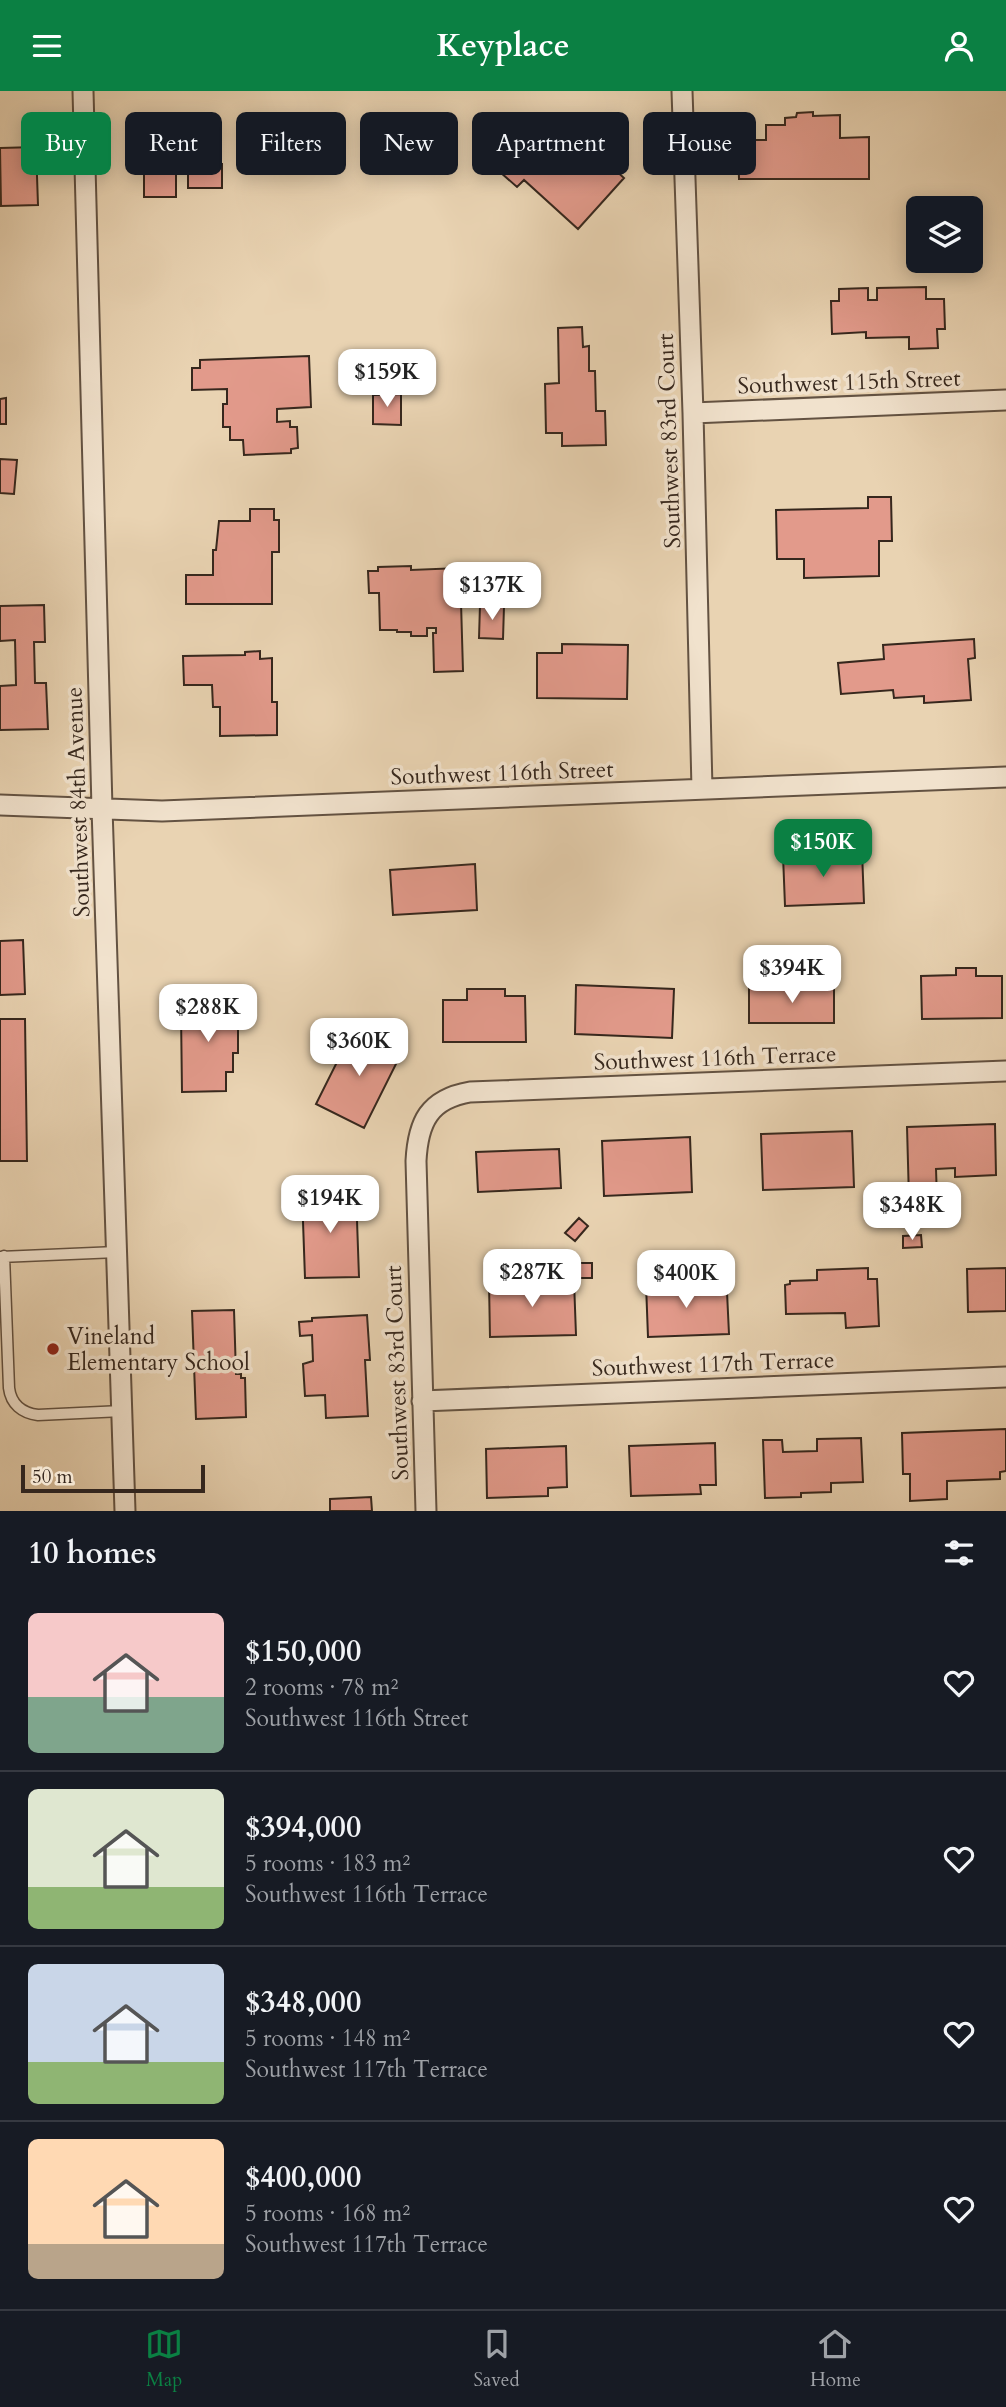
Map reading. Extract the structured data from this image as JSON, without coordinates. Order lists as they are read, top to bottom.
{
  "streets": {
    "street": [
      "Southwest 115th Street",
      "Southwest 83rd Court",
      "Southwest 116th Street",
      "Southwest 84th Avenue",
      "Southwest 116th Terrace",
      "Southwest 117th Terrace"
    ]
  },
  "crossings": [
    ["Southwest 115th Street", "Southwest 83rd Court"],
    ["Southwest 83rd Court", "Southwest 116th Street"],
    ["Southwest 83rd Court", "Southwest 116th Terrace"],
    ["Southwest 83rd Court", "Southwest 117th Terrace"],
    ["Southwest 116th Street", "Southwest 84th Avenue"]
  ],
  "places": ["Vineland Elementary School"],
  "scale_bar": "50 m",
  "page": {
    "header": "Keyplace",
    "chip": [
      "Buy",
      "Rent",
      "Filters",
      "New",
      "Apartment",
      "House"
    ],
    "price": [
      "$159K",
      "$137K",
      "$150K",
      "$394K",
      "$288K",
      "$360K",
      "$194K",
      "$348K",
      "$287K",
      "$400K"
    ],
    "scale": "50 m",
    "heading": "10 homes",
    "list": [
      {
        "name": "$150,000",
        "note": "2 rooms · 78 m² · Southwest 116th Street"
      },
      {
        "name": "$394,000",
        "note": "5 rooms · 183 m² · Southwest 116th Terrace"
      },
      {
        "name": "$348,000",
        "note": "5 rooms · 148 m² · Southwest 117th Terrace"
      },
      {
        "name": "$400,000",
        "note": "5 rooms · 168 m² · Southwest 117th Terrace"
      }
    ],
    "tabs": ["Map", "Saved", "Home"]
  }
}
